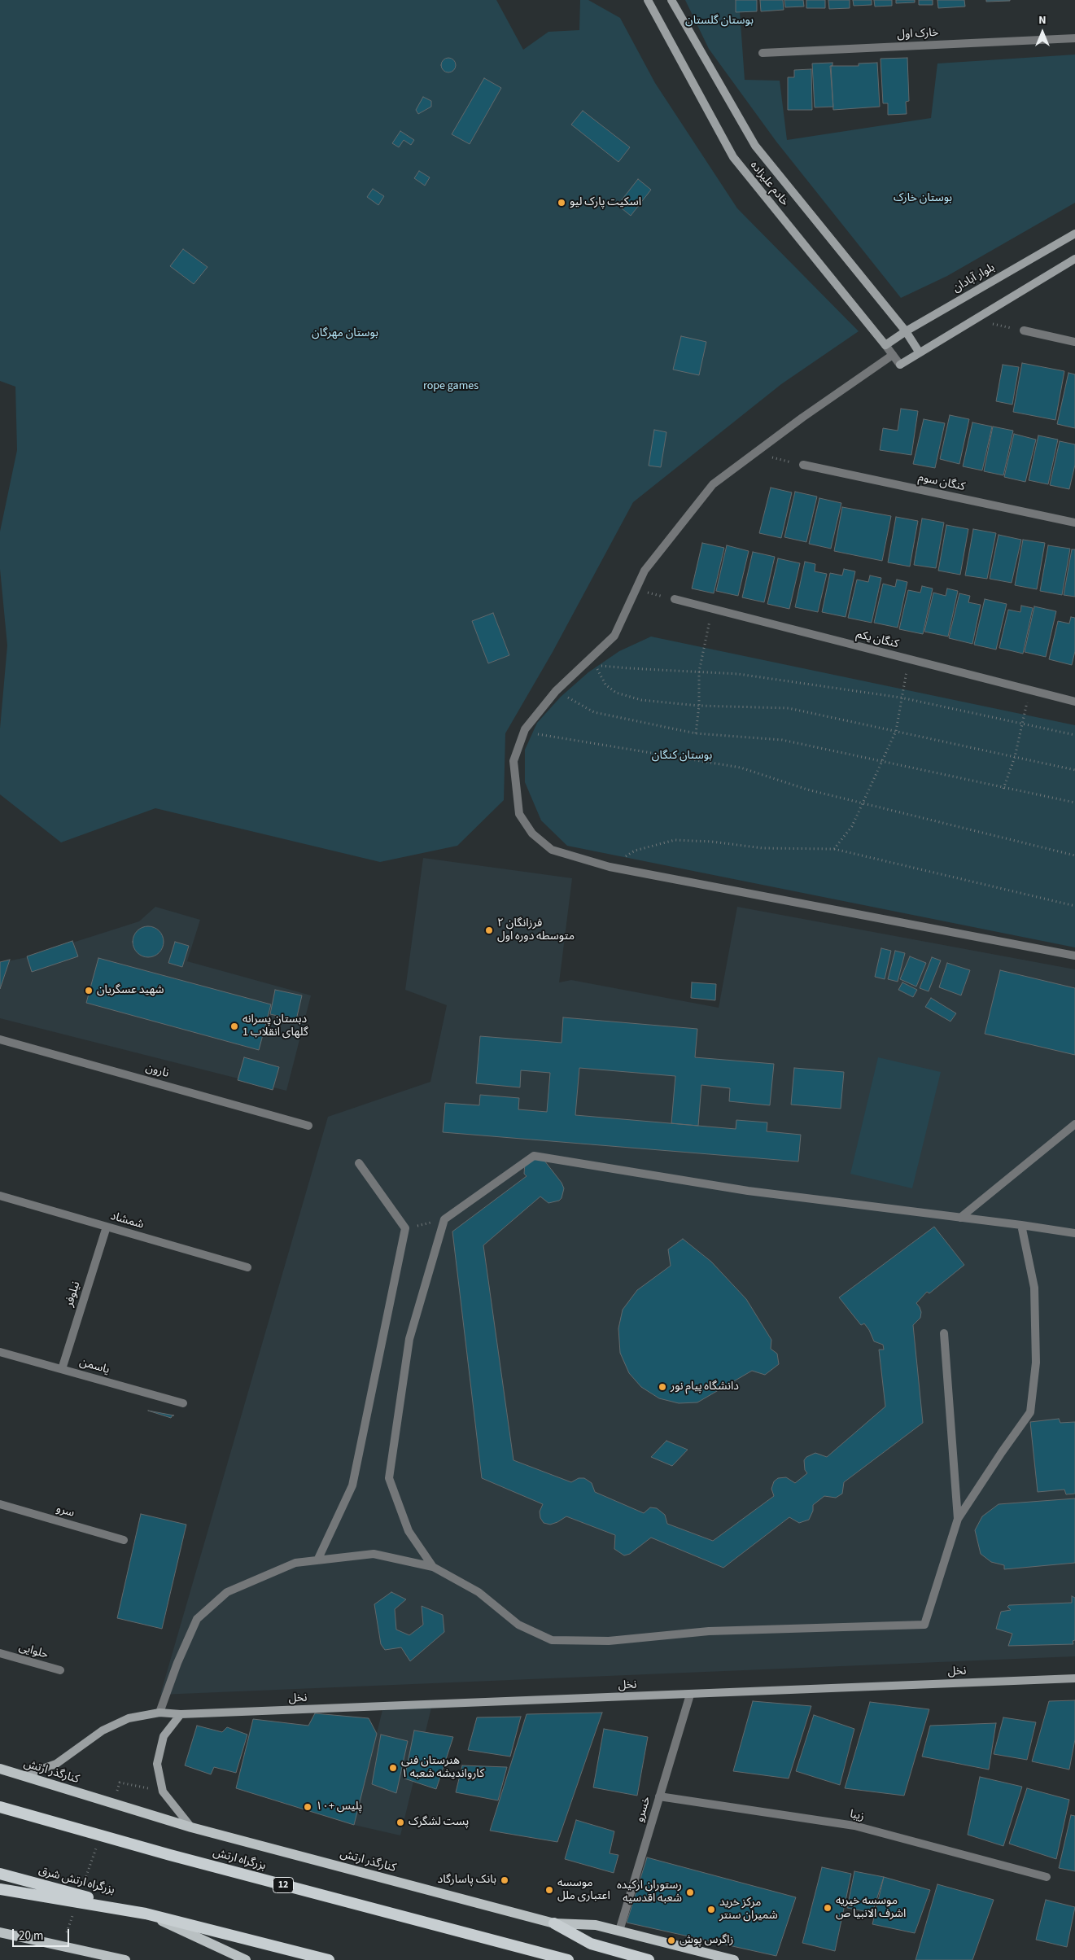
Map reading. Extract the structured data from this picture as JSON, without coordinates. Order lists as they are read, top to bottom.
{
  "streets": {
    "highway": ["بزرگراه ارتش", "بزرگراه ارتش شرق", "12"],
    "main road": [
      "خادم علیزاده",
      "بلوار آبادان",
      "نخل",
      "کنارگذر ارتش"
    ],
    "street": [
      "خارک اول",
      "کنگان سوم",
      "کنگان یکم",
      "نارون",
      "شمشاد",
      "نیلوفر",
      "یاسمن",
      "سرو",
      "حلوایی",
      "خسرو",
      "زیبا"
    ]
  },
  "crossings": [
    ["خادم علیزاده", "بلوار آبادان"],
    ["شمشاد", "نیلوفر"],
    ["نیلوفر", "یاسمن"],
    ["نخل", "کنارگذر ارتش"],
    ["نخل", "خسرو"],
    ["کنارگذر ارتش", "خسرو"],
    ["خسرو", "زیبا"]
  ],
  "parks": [
    "بوستان گلستان",
    "بوستان خارک",
    "بوستان مهرگان",
    "rope games",
    "بوستان کنگان"
  ],
  "places": [
    "اسکیت پارک لیو",
    "فرزانگان ۲ متوسطه دوره اول",
    "شهید عسگریان",
    "دبستان پسرانه گلهای انقلاب 1",
    "دانشگاه پیام نور",
    "هنرستان فنی کارواندیشه شعبه ۱",
    "پلیس +۱۰",
    "پست لشگرک",
    "بانک پاسارگاد",
    "موسسه اعتباری ملل",
    "رستوران‌ ارکیده شعبه اقدسیه",
    "موسسه خیریه اشرف الانبیا ص",
    "مرکز خرید شمیران سنتر",
    "زاگرس پوش"
  ],
  "scale_bar": "20 m",
  "north": "top"
}
